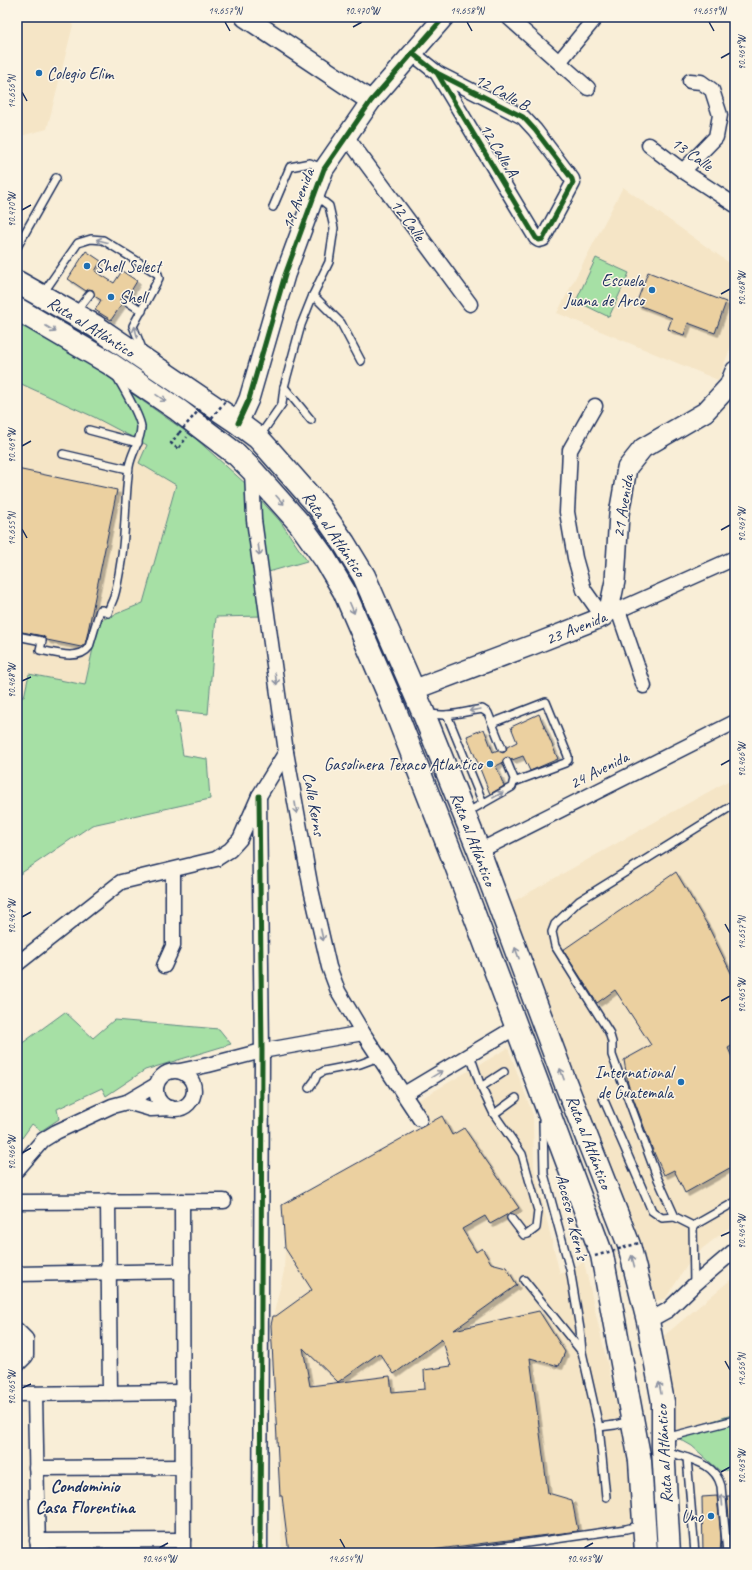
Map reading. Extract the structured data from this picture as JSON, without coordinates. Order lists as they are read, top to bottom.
{
  "streets": {
    "highway": ["Ruta al Atlántico"],
    "street": [
      "12 Calle B",
      "12 Calle A",
      "13 Calle",
      "19 Avenida",
      "12 Calle",
      "21 Avenida",
      "23 Avenida",
      "24 Avenida",
      "Calle Kerns"
    ],
    "lane": ["Acceso a Kern's"]
  },
  "crossings": [
    ["12 Calle B", "12 Calle A"],
    ["19 Avenida", "12 Calle"],
    ["19 Avenida", "Ruta al Atlántico"],
    ["Ruta al Atlántico", "23 Avenida"],
    ["Ruta al Atlántico", "24 Avenida"],
    ["Ruta al Atlántico", "Calle Kerns"],
    ["Ruta al Atlántico", "Acceso a Kern's"],
    ["21 Avenida", "23 Avenida"]
  ],
  "districts": ["Condominio Casa Florentina"],
  "places": [
    "Colegio Elim",
    "Shell Select",
    "Escuela Juana de Arco",
    "Shell",
    "Gasolinera Texaco Atlantico",
    "International de Guatemala",
    "Uno"
  ],
  "coordinates": [
    "14.657°N",
    "90.470°W",
    "14.658°N",
    "14.659°N",
    "90.469°W",
    "14.656°N",
    "90.468°W",
    "90.467°W",
    "14.655°N",
    "90.466°W",
    "90.465°W",
    "90.464°W",
    "90.463°W",
    "14.654°N"
  ]
}
